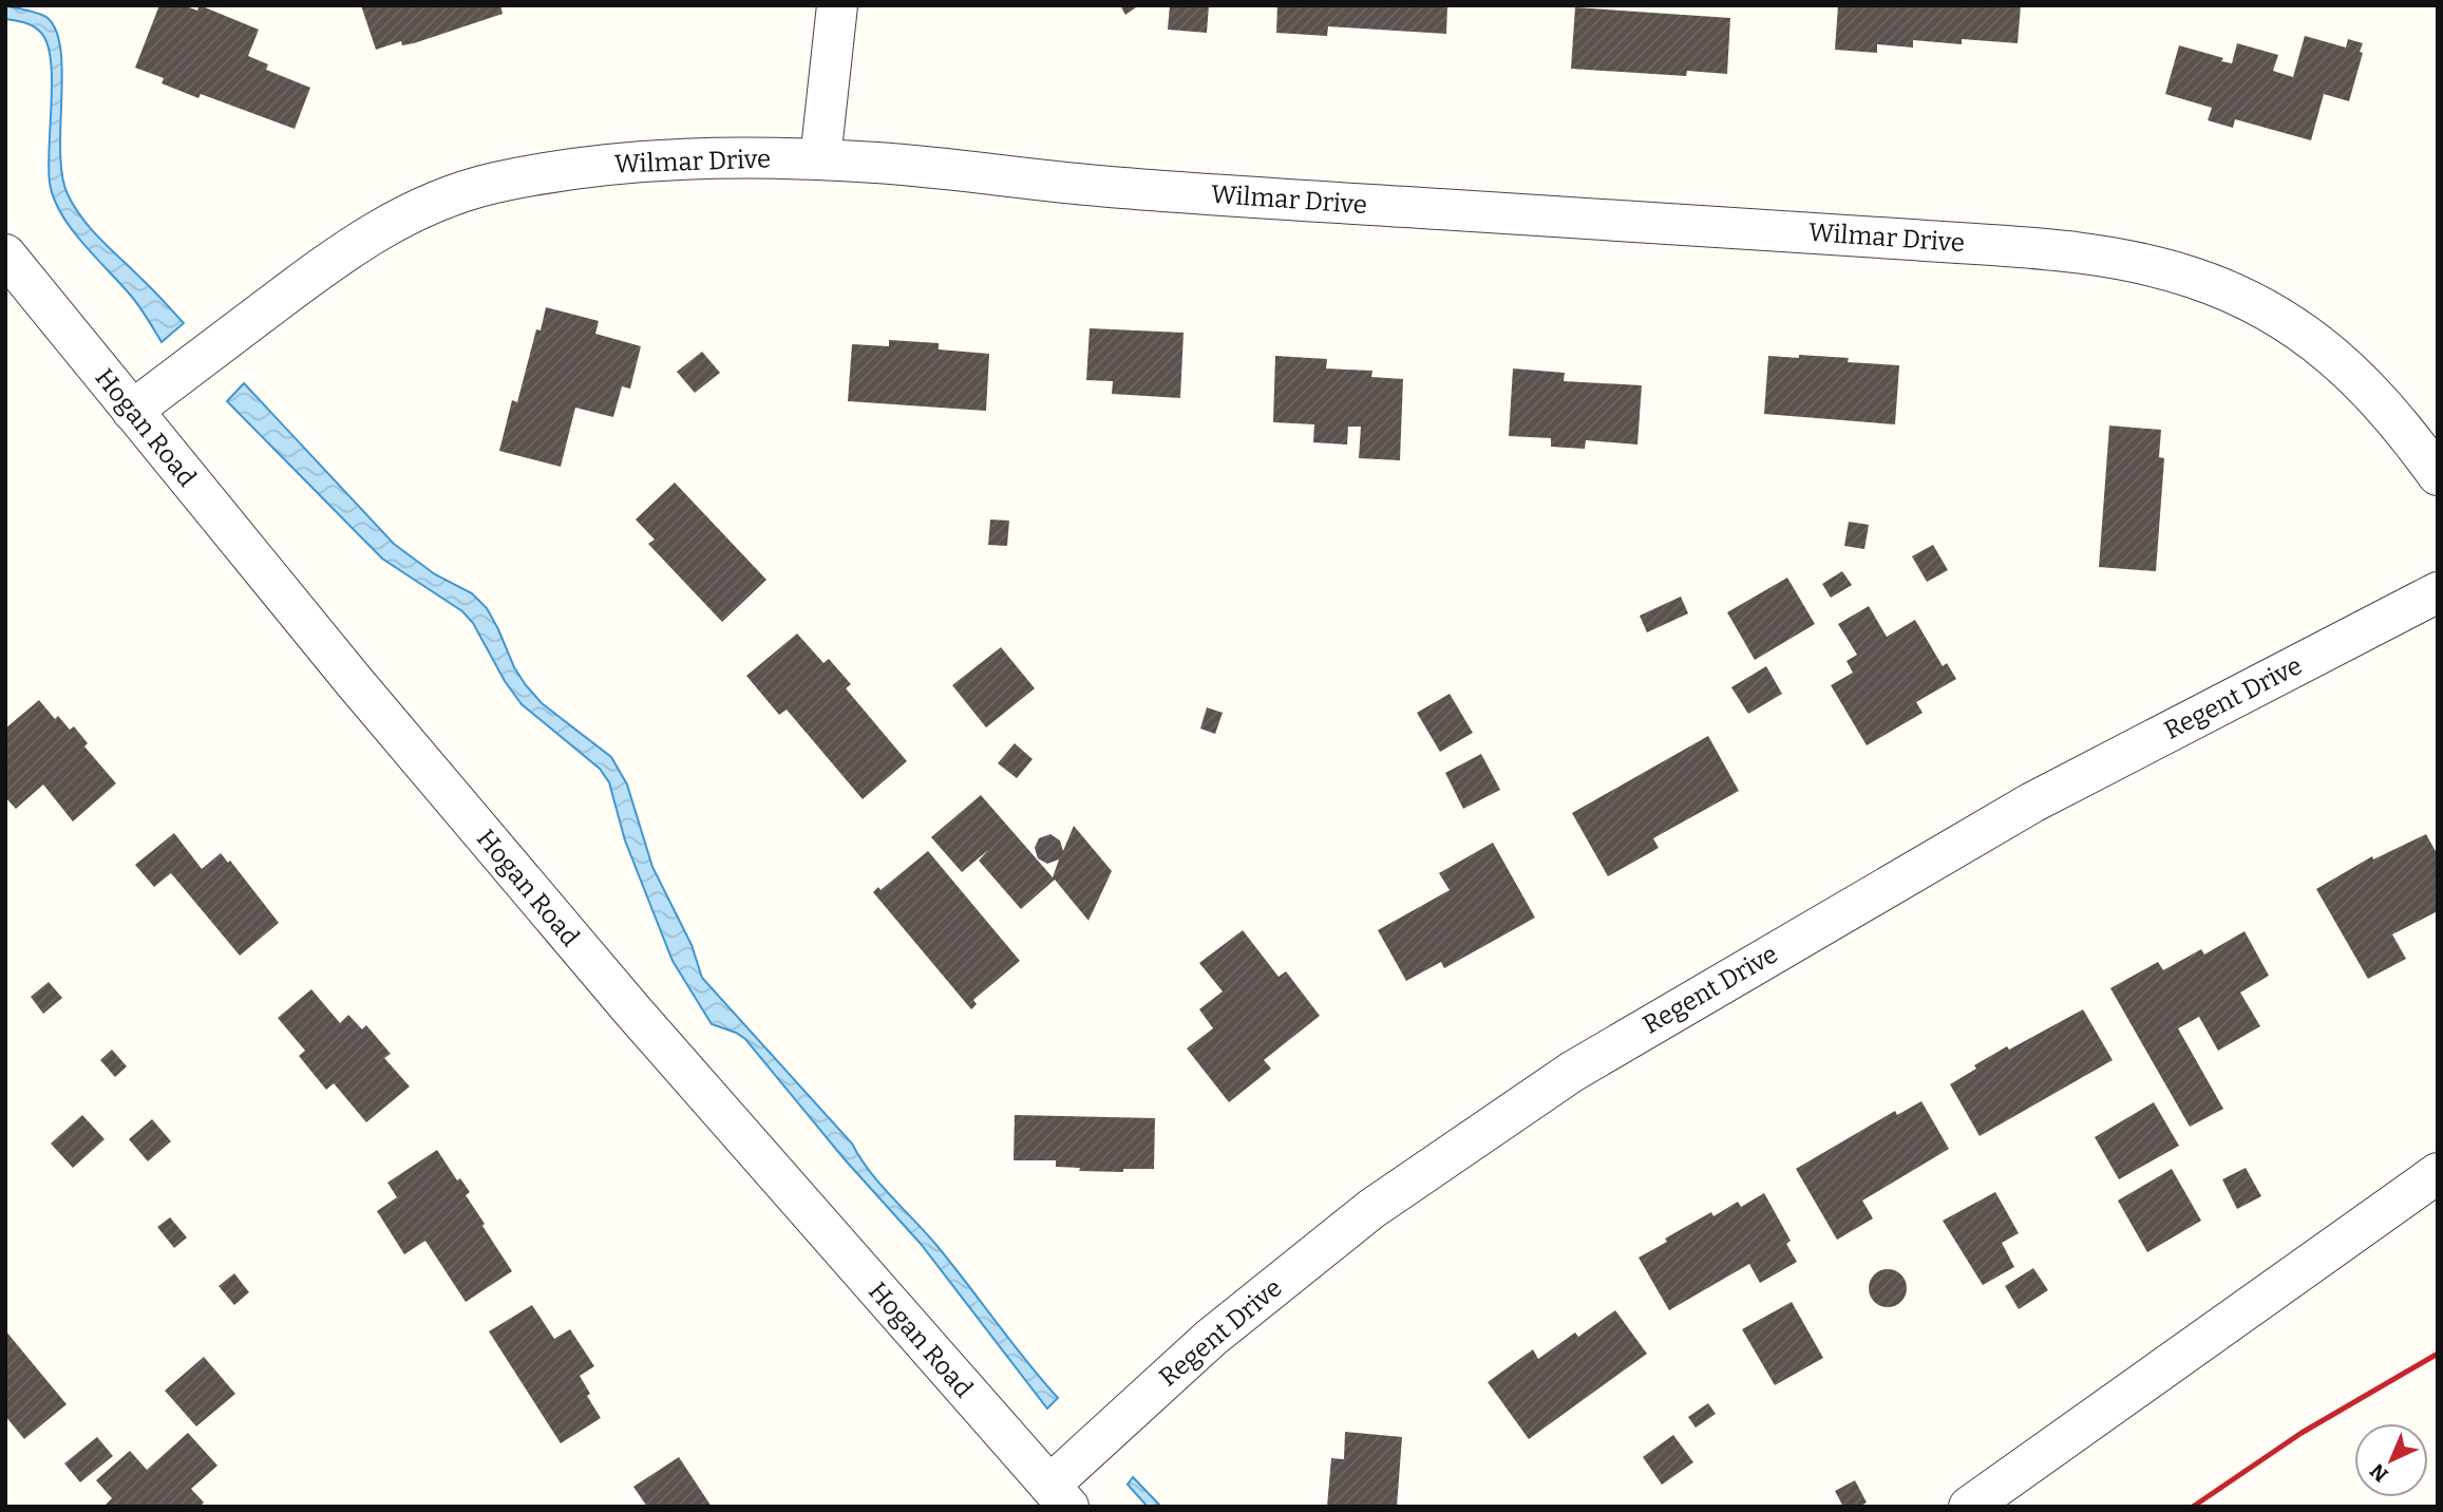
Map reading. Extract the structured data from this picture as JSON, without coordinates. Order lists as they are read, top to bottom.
{
  "streets": {
    "street": ["Wilmar Drive", "Hogan Road", "Regent Drive"]
  },
  "crossings": [
    ["Wilmar Drive", "Hogan Road"],
    ["Hogan Road", "Regent Drive"]
  ],
  "north": "bottom left"
}
